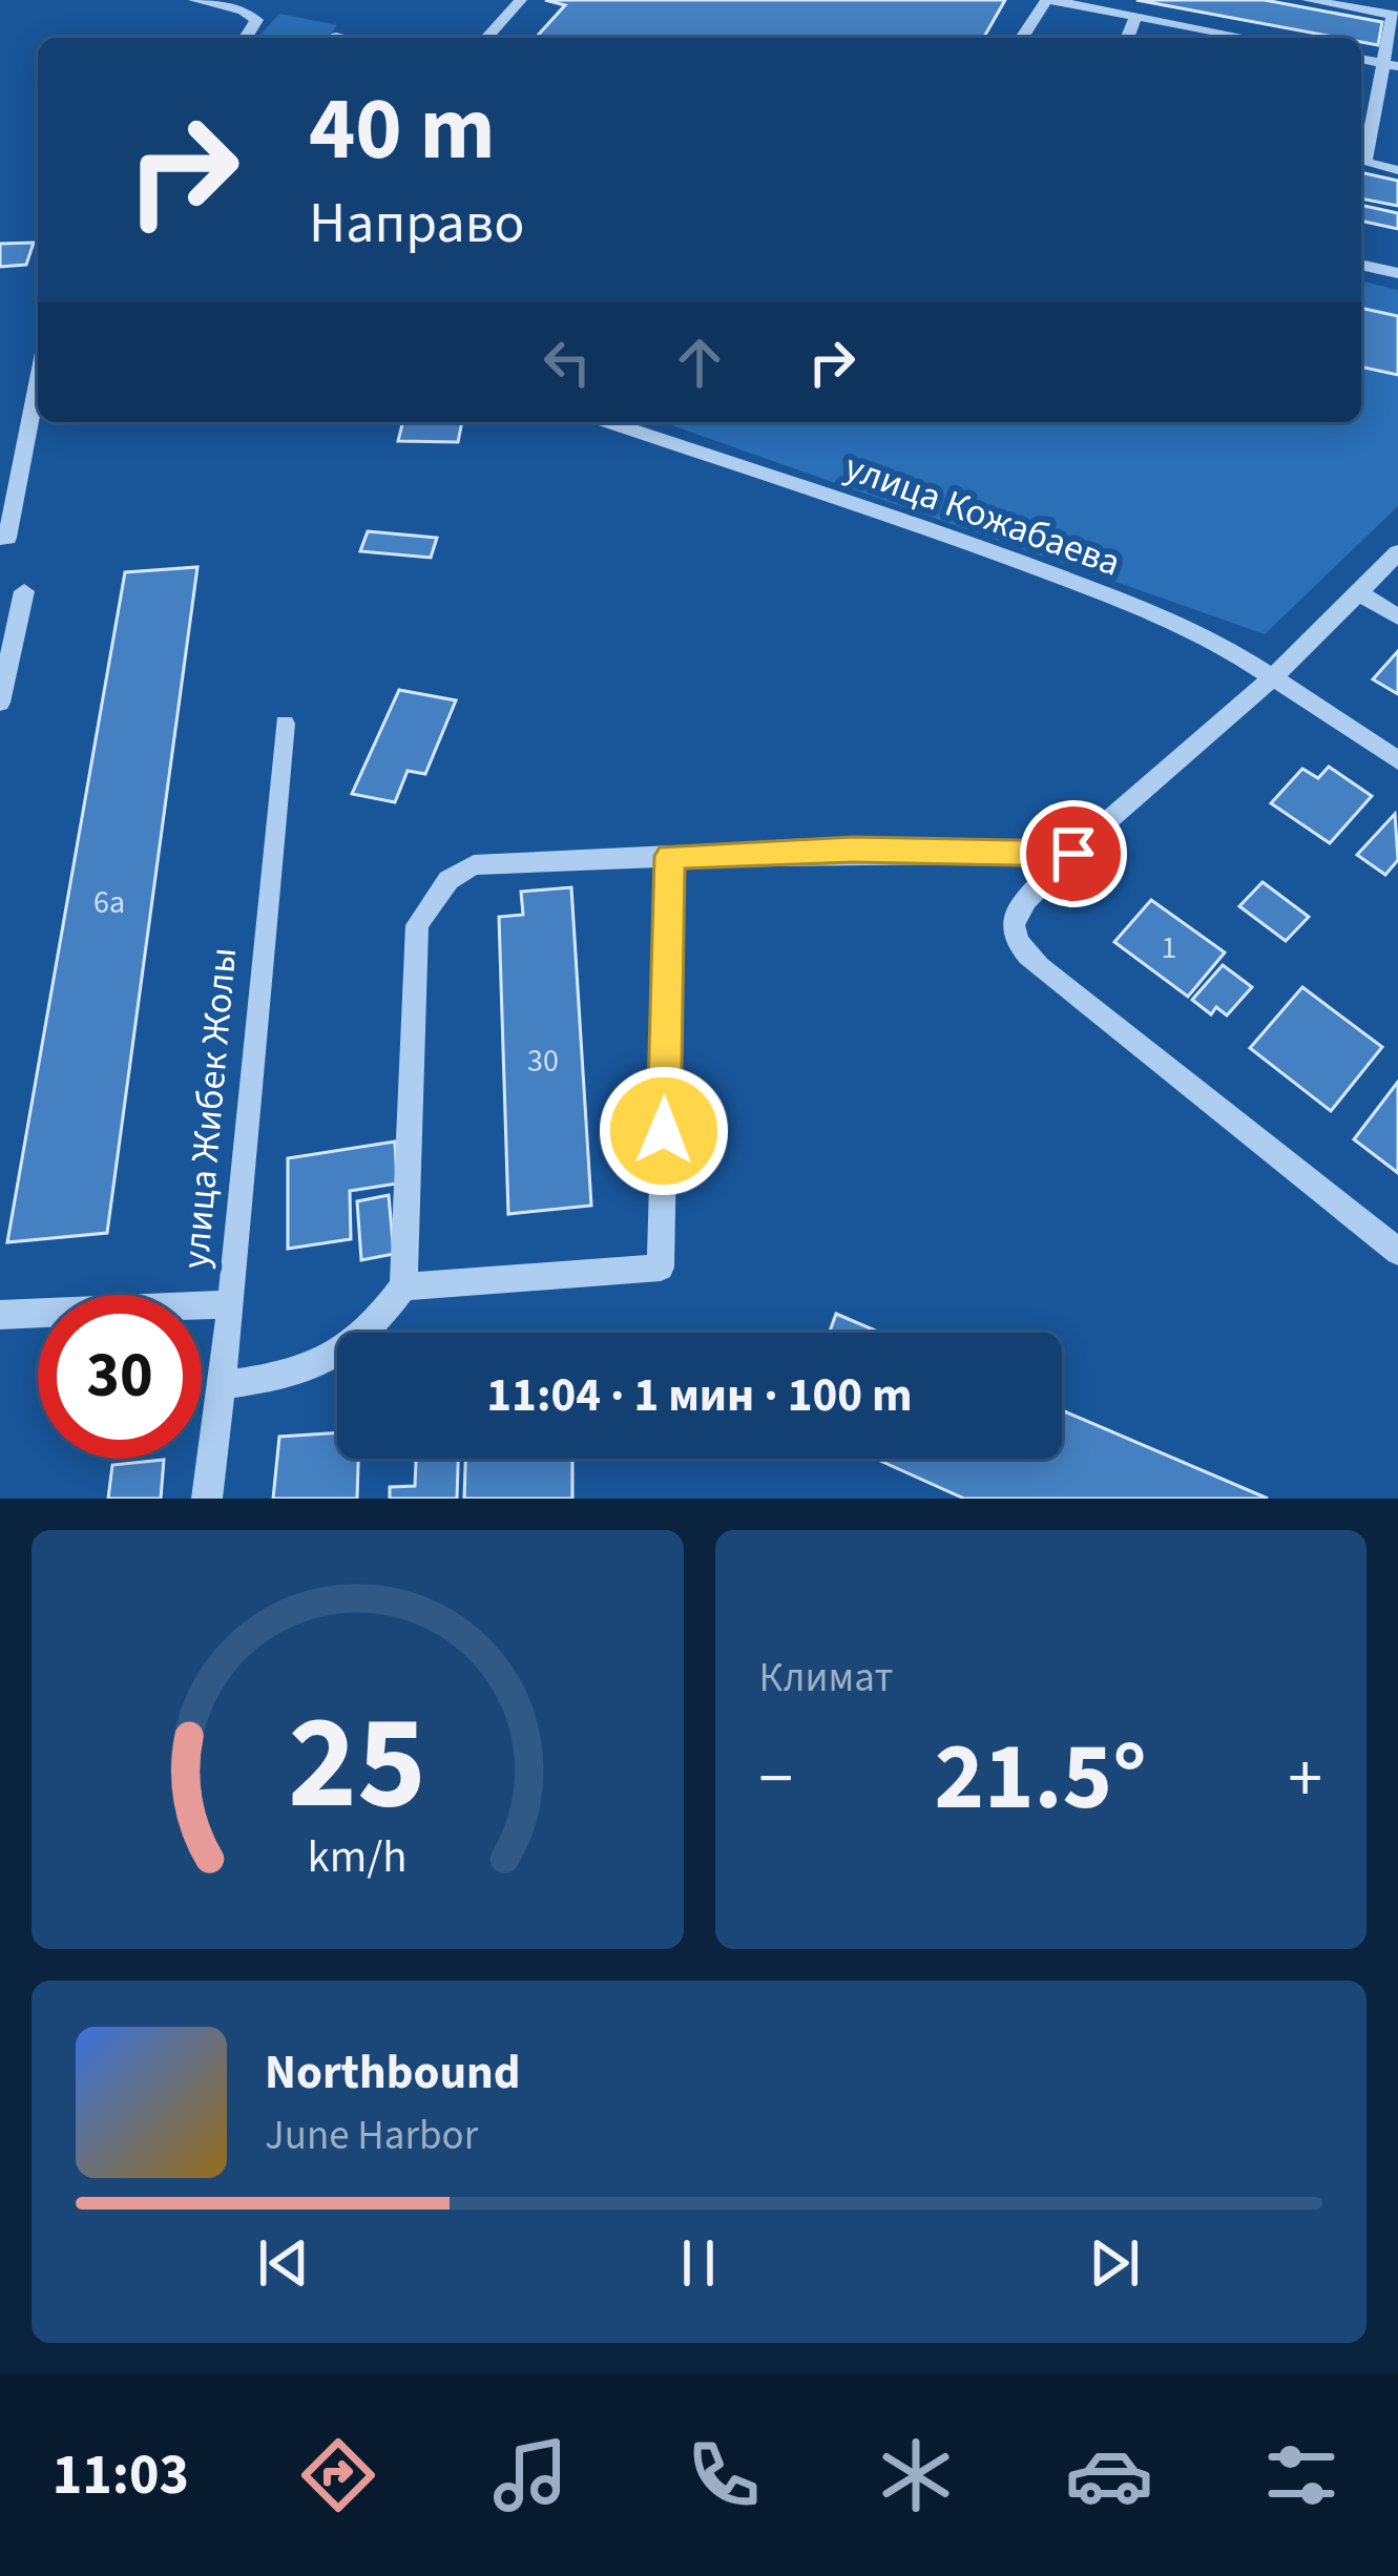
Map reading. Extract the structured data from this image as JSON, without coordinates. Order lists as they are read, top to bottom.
{
  "streets": {
    "street": ["улица Кожабаева", "улица Жибек Жолы"]
  },
  "house_numbers": ["6а", "1", "30"],
  "page": {
    "turn": ["40 m", "Направо"],
    "limit": "30",
    "trip": "11:04 · 1 мин · 100 m",
    "tile": "Климат",
    "heat": ["−", "21.5°", "+"],
    "song": ["Northbound", "June Harbor"],
    "tabs": "11:03",
    "gauge": ["25", "km/h"]
  }
}
